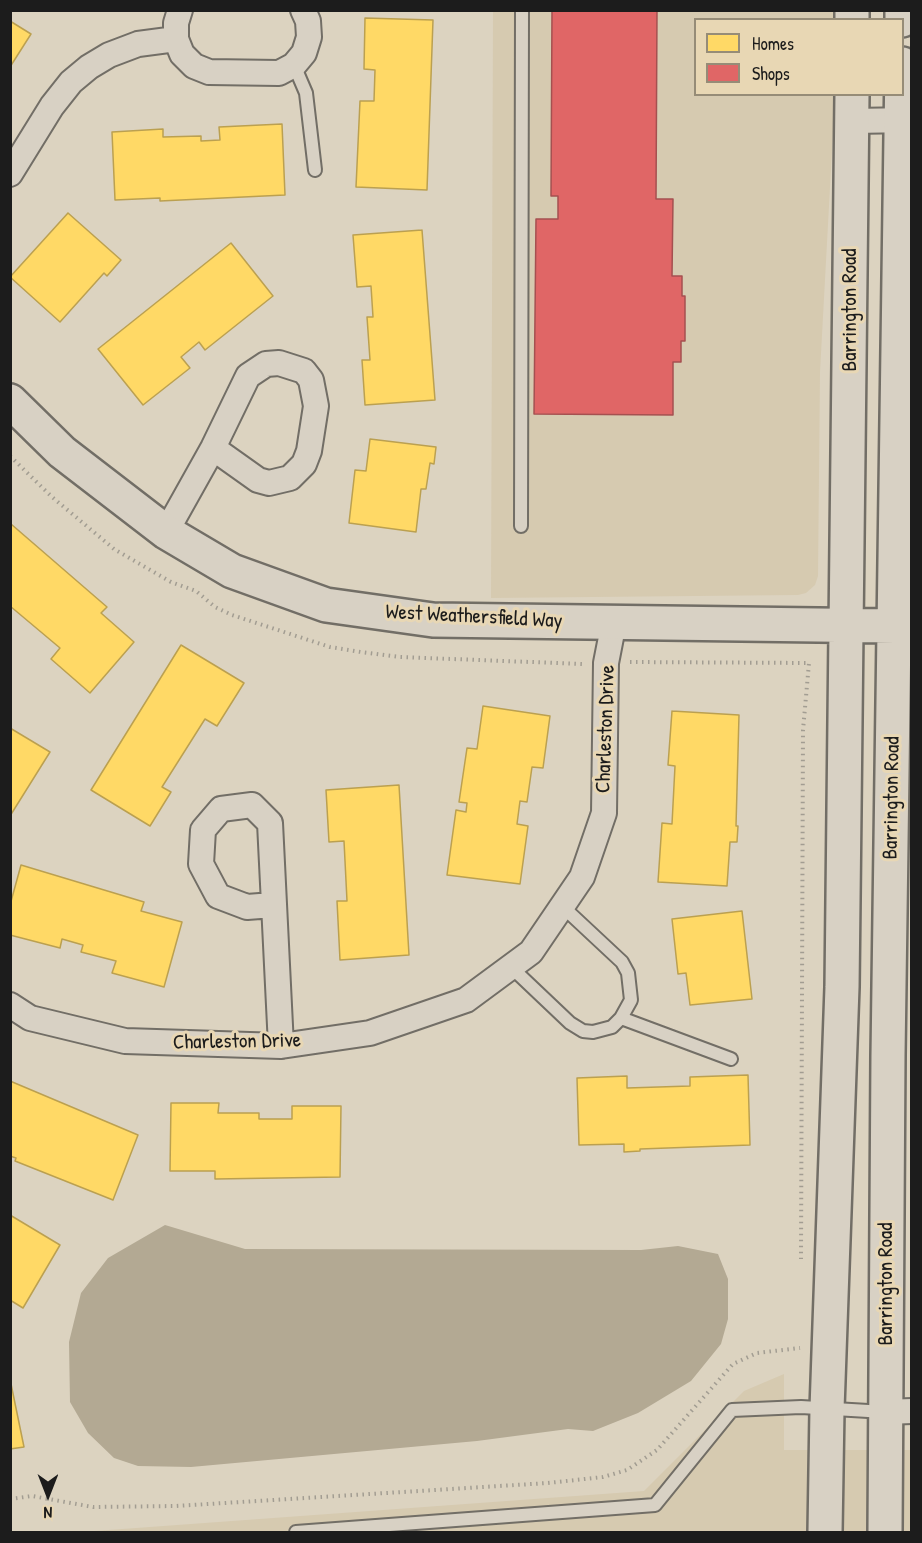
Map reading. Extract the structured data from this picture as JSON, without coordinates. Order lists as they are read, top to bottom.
{
  "streets": {
    "main road": ["Barrington Road", "West Weathersfield Way"],
    "street": ["Charleston Drive"]
  },
  "crossings": [
    ["Barrington Road", "West Weathersfield Way"],
    ["West Weathersfield Way", "Charleston Drive"]
  ],
  "legend": ["Homes", "Shops"],
  "north": "bottom"
}
